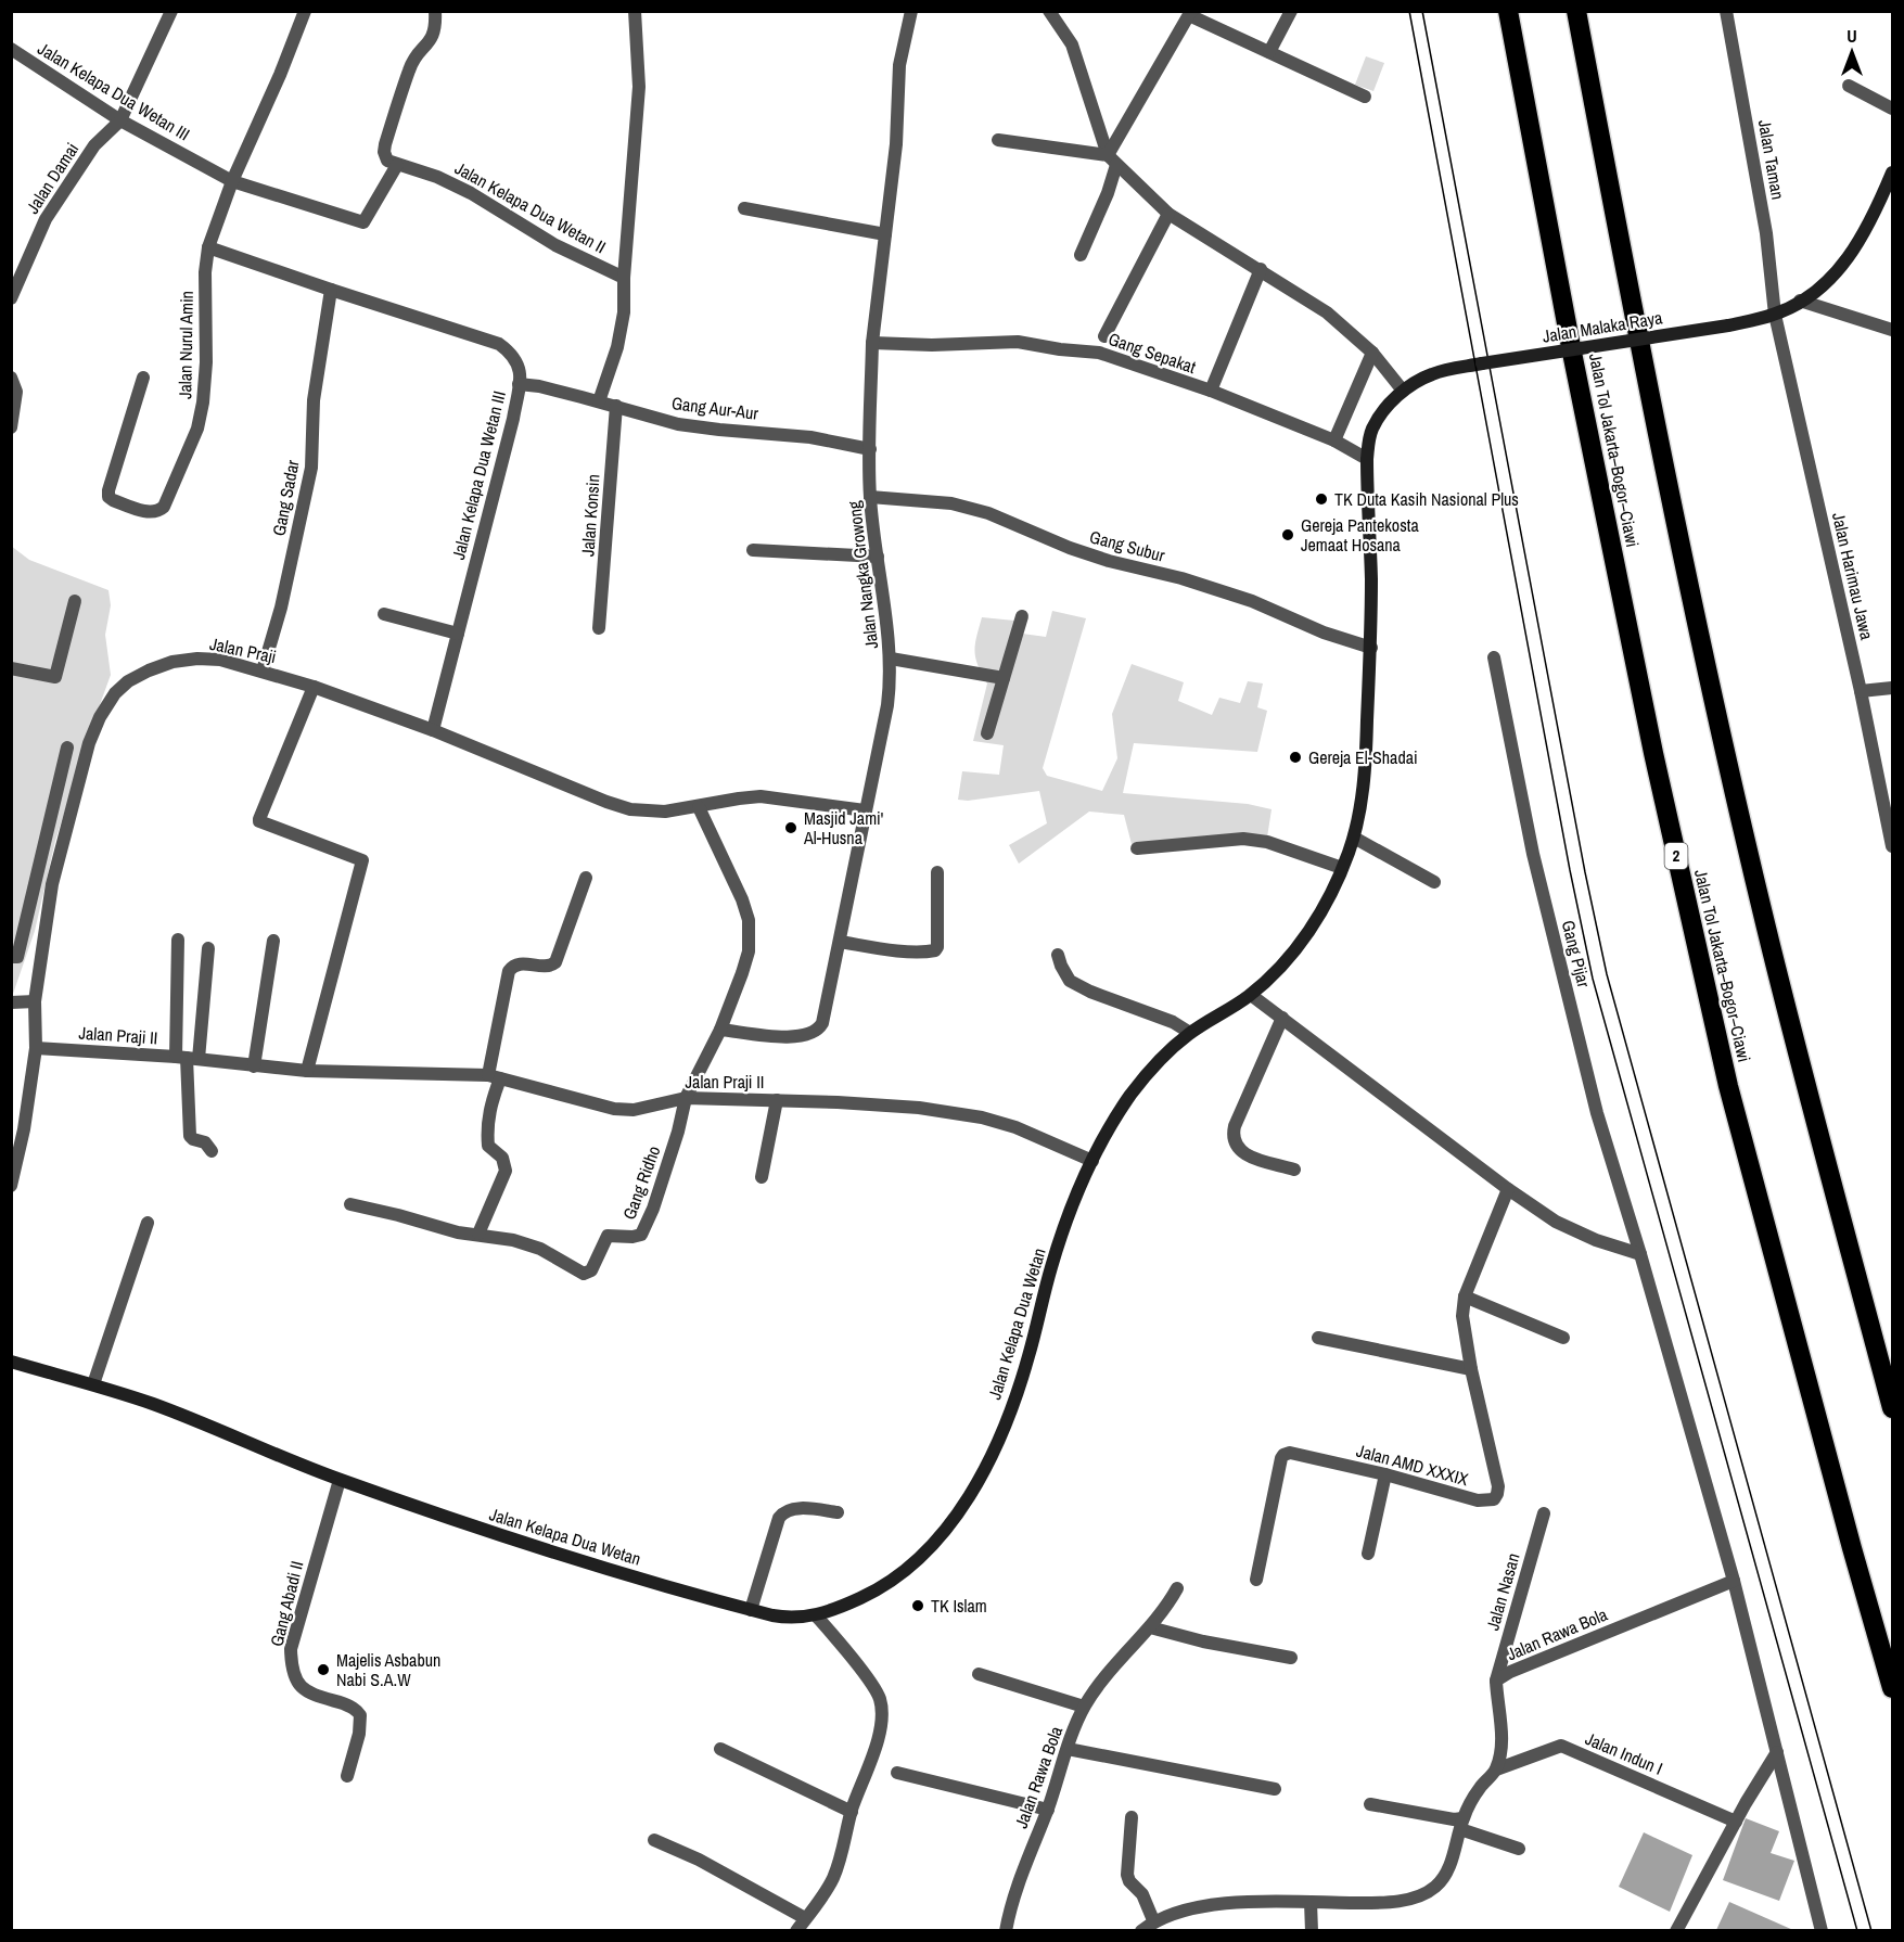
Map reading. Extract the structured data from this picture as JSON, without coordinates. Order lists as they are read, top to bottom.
{
  "streets": {
    "highway": ["Jalan Tol Jakarta–Bogor–Ciawi", "2"],
    "street": [
      "Jalan Kelapa Dua Wetan III",
      "Jalan Taman",
      "Jalan Damai",
      "Jalan Kelapa Dua Wetan II",
      "Jalan Malaka Raya",
      "Jalan Nurul Amin",
      "Gang Sepakat",
      "Gang Aur-Aur",
      "Gang Sadar",
      "Jalan Konsin",
      "Gang Subur",
      "Jalan Nangka Growong",
      "Jalan Harimau Jawa",
      "Jalan Praji",
      "Gang Pijar",
      "Jalan Praji II",
      "Gang Ridho",
      "Jalan Kelapa Dua Wetan",
      "Jalan AMD XXXIX",
      "Jalan Nasan",
      "Gang Abadi II",
      "Jalan Rawa Bola",
      "Jalan Indun I"
    ]
  },
  "crossings": [
    ["Jalan Kelapa Dua Wetan III", "Jalan Damai"],
    ["Jalan Kelapa Dua Wetan III", "Jalan Kelapa Dua Wetan II"],
    ["Jalan Kelapa Dua Wetan III", "Jalan Nurul Amin"],
    ["Jalan Kelapa Dua Wetan III", "Gang Aur-Aur"],
    ["Jalan Kelapa Dua Wetan III", "Gang Sadar"],
    ["Jalan Kelapa Dua Wetan III", "Jalan Praji"],
    ["Jalan Taman", "Jalan Malaka Raya"],
    ["Jalan Taman", "Jalan Harimau Jawa"],
    ["Jalan Kelapa Dua Wetan II", "Gang Aur-Aur"],
    ["Jalan Malaka Raya", "Jalan Harimau Jawa"],
    ["Jalan Malaka Raya", "Jalan Kelapa Dua Wetan"],
    ["Gang Sepakat", "Jalan Nangka Growong"],
    ["Gang Sepakat", "Jalan Kelapa Dua Wetan"],
    ["Gang Aur-Aur", "Jalan Konsin"],
    ["Gang Aur-Aur", "Jalan Nangka Growong"],
    ["Gang Sadar", "Jalan Praji"],
    ["Gang Subur", "Jalan Nangka Growong"],
    ["Gang Subur", "Jalan Kelapa Dua Wetan"],
    ["Jalan Nangka Growong", "Jalan Praji"],
    ["Jalan Praji", "Jalan Praji II"],
    ["Jalan Praji II", "Gang Ridho"],
    ["Jalan Praji II", "Jalan Kelapa Dua Wetan"],
    ["Jalan Kelapa Dua Wetan", "Gang Abadi II"],
    ["Jalan Nasan", "Jalan Rawa Bola"],
    ["Jalan Rawa Bola", "Jalan Indun I"]
  ],
  "places": [
    "TK Duta Kasih Nasional Plus",
    "Gereja Pantekosta Jemaat Hosana",
    "Gereja El-Shadai",
    "Masjid Jami' Al-Husna",
    "TK Islam",
    "Majelis Asbabun Nabi S.A.W"
  ],
  "north": "top"
}
